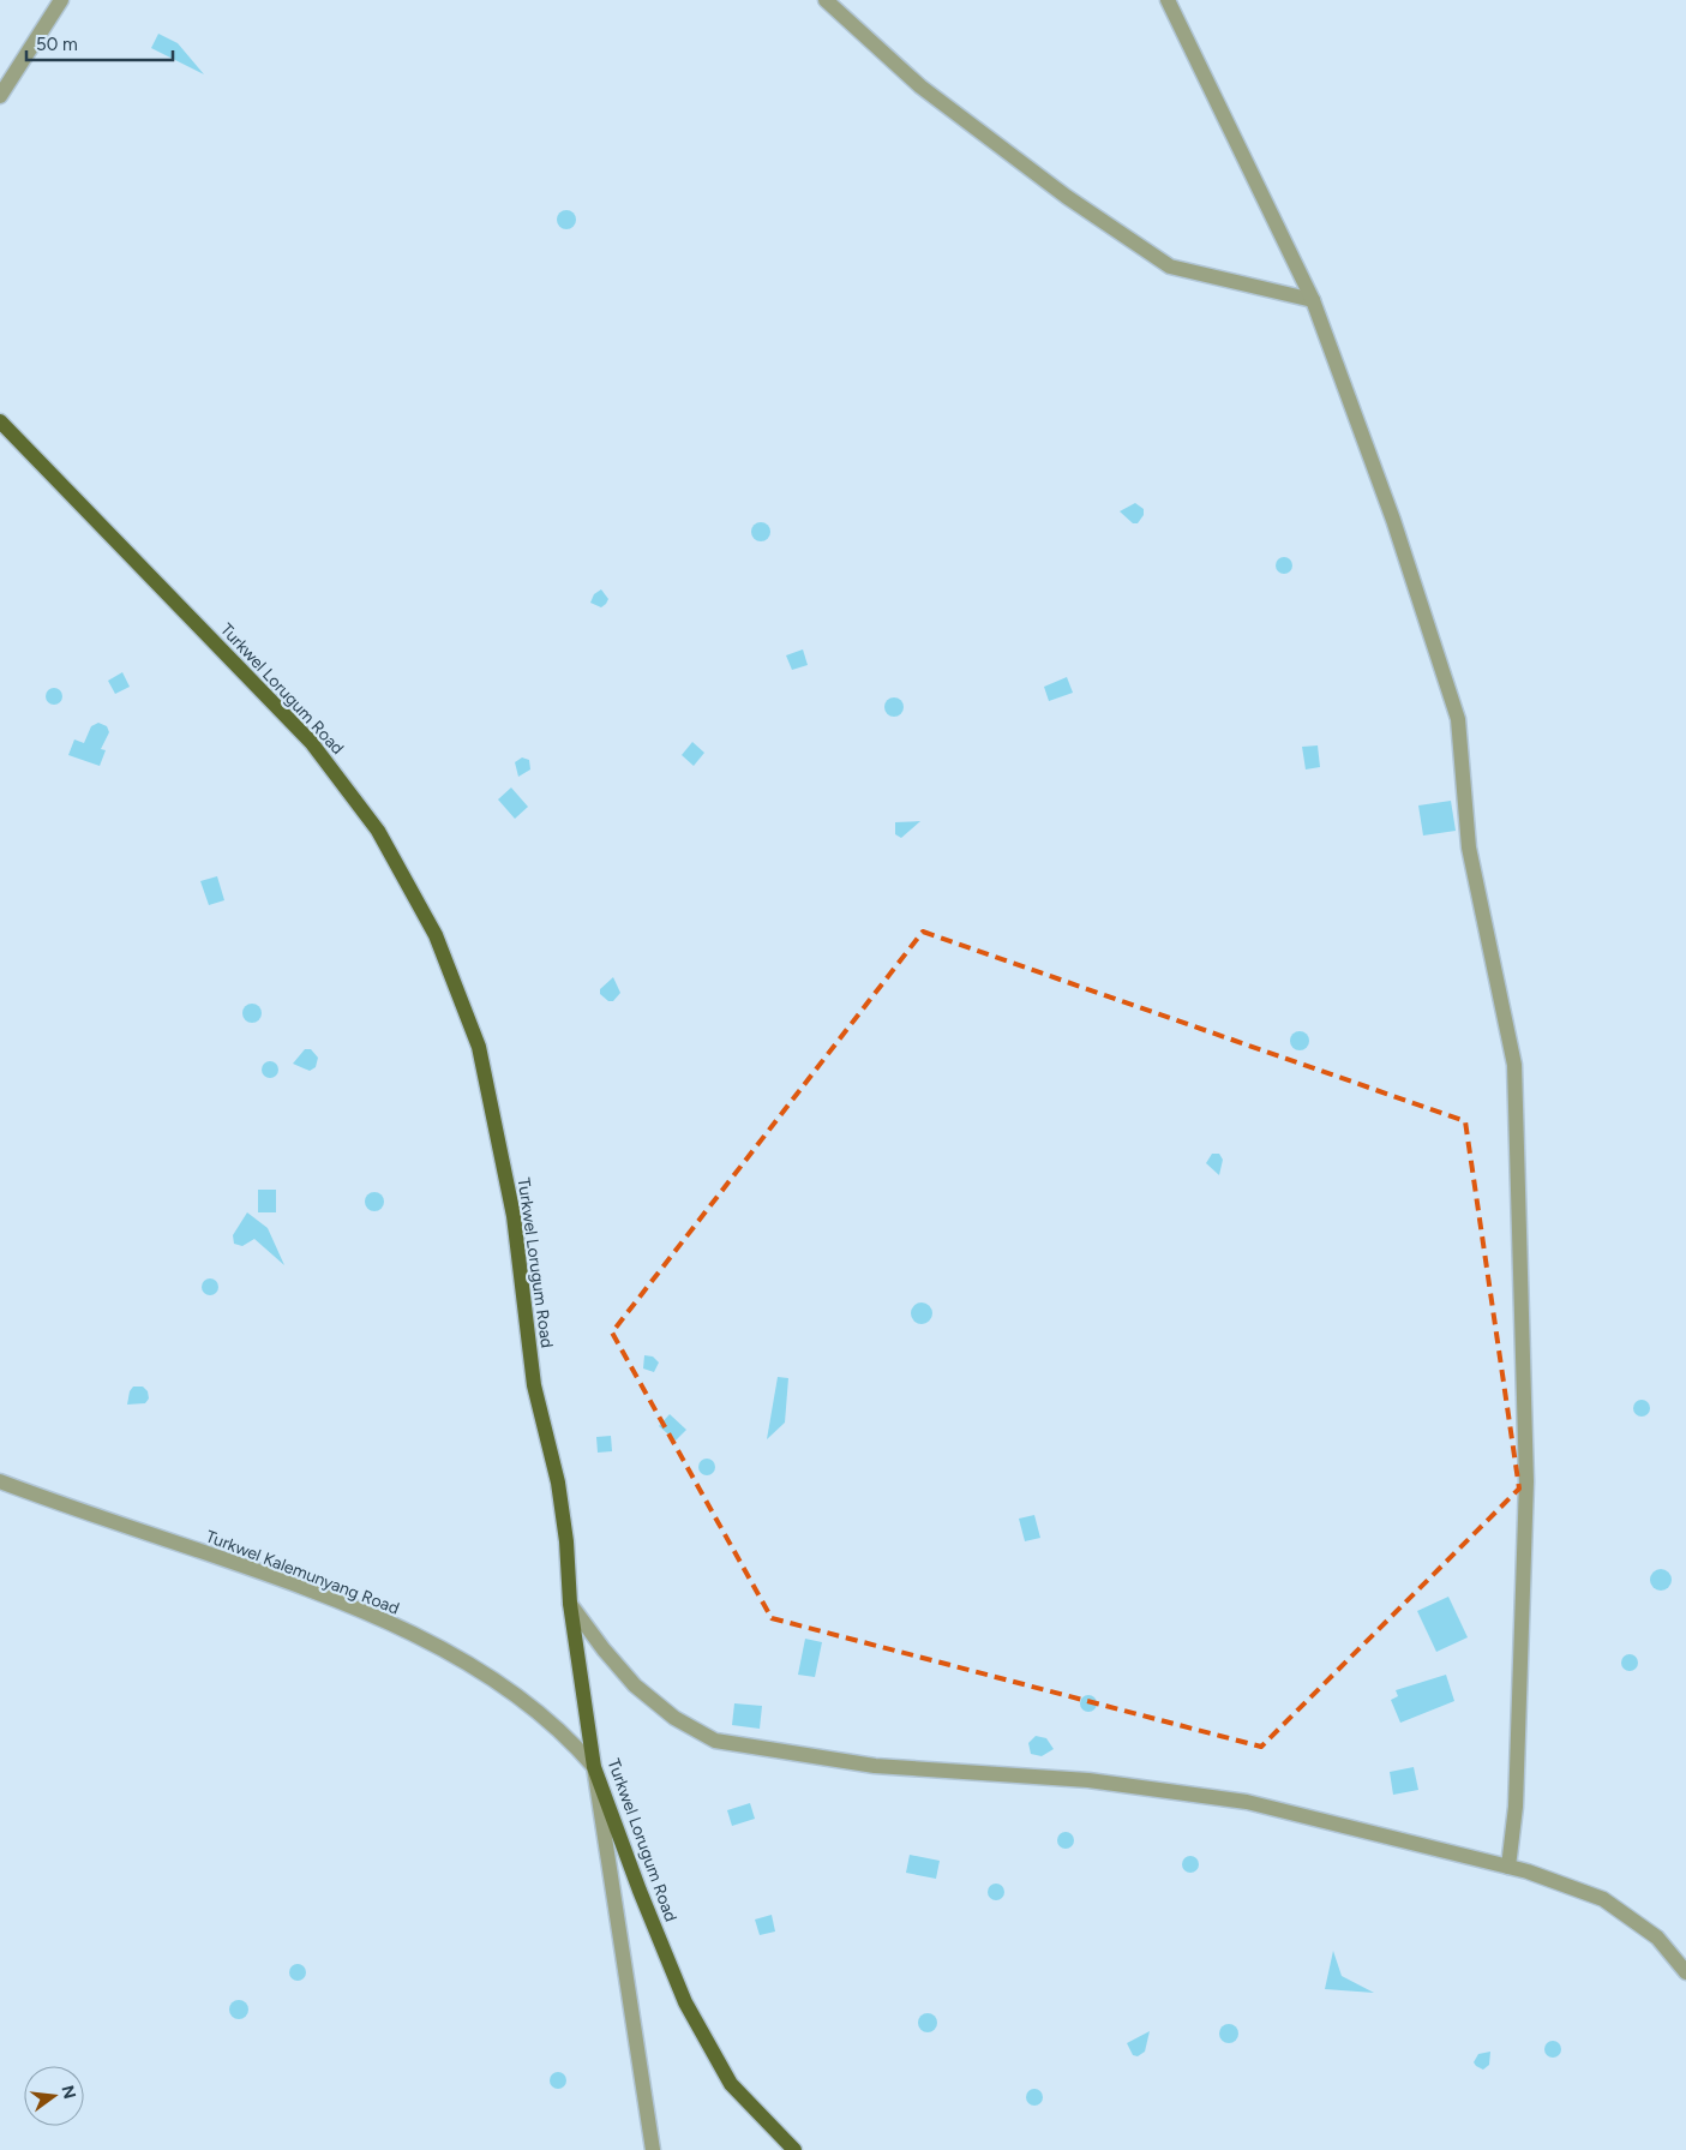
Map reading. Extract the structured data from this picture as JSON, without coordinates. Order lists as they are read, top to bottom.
{
  "streets": {
    "main road": ["Turkwel Lorugum Road"],
    "street": ["Turkwel Kalemunyang Road"]
  },
  "crossings": [
    ["Turkwel Lorugum Road", "Turkwel Kalemunyang Road"]
  ],
  "scale_bar": "50 m",
  "north": "right"
}
